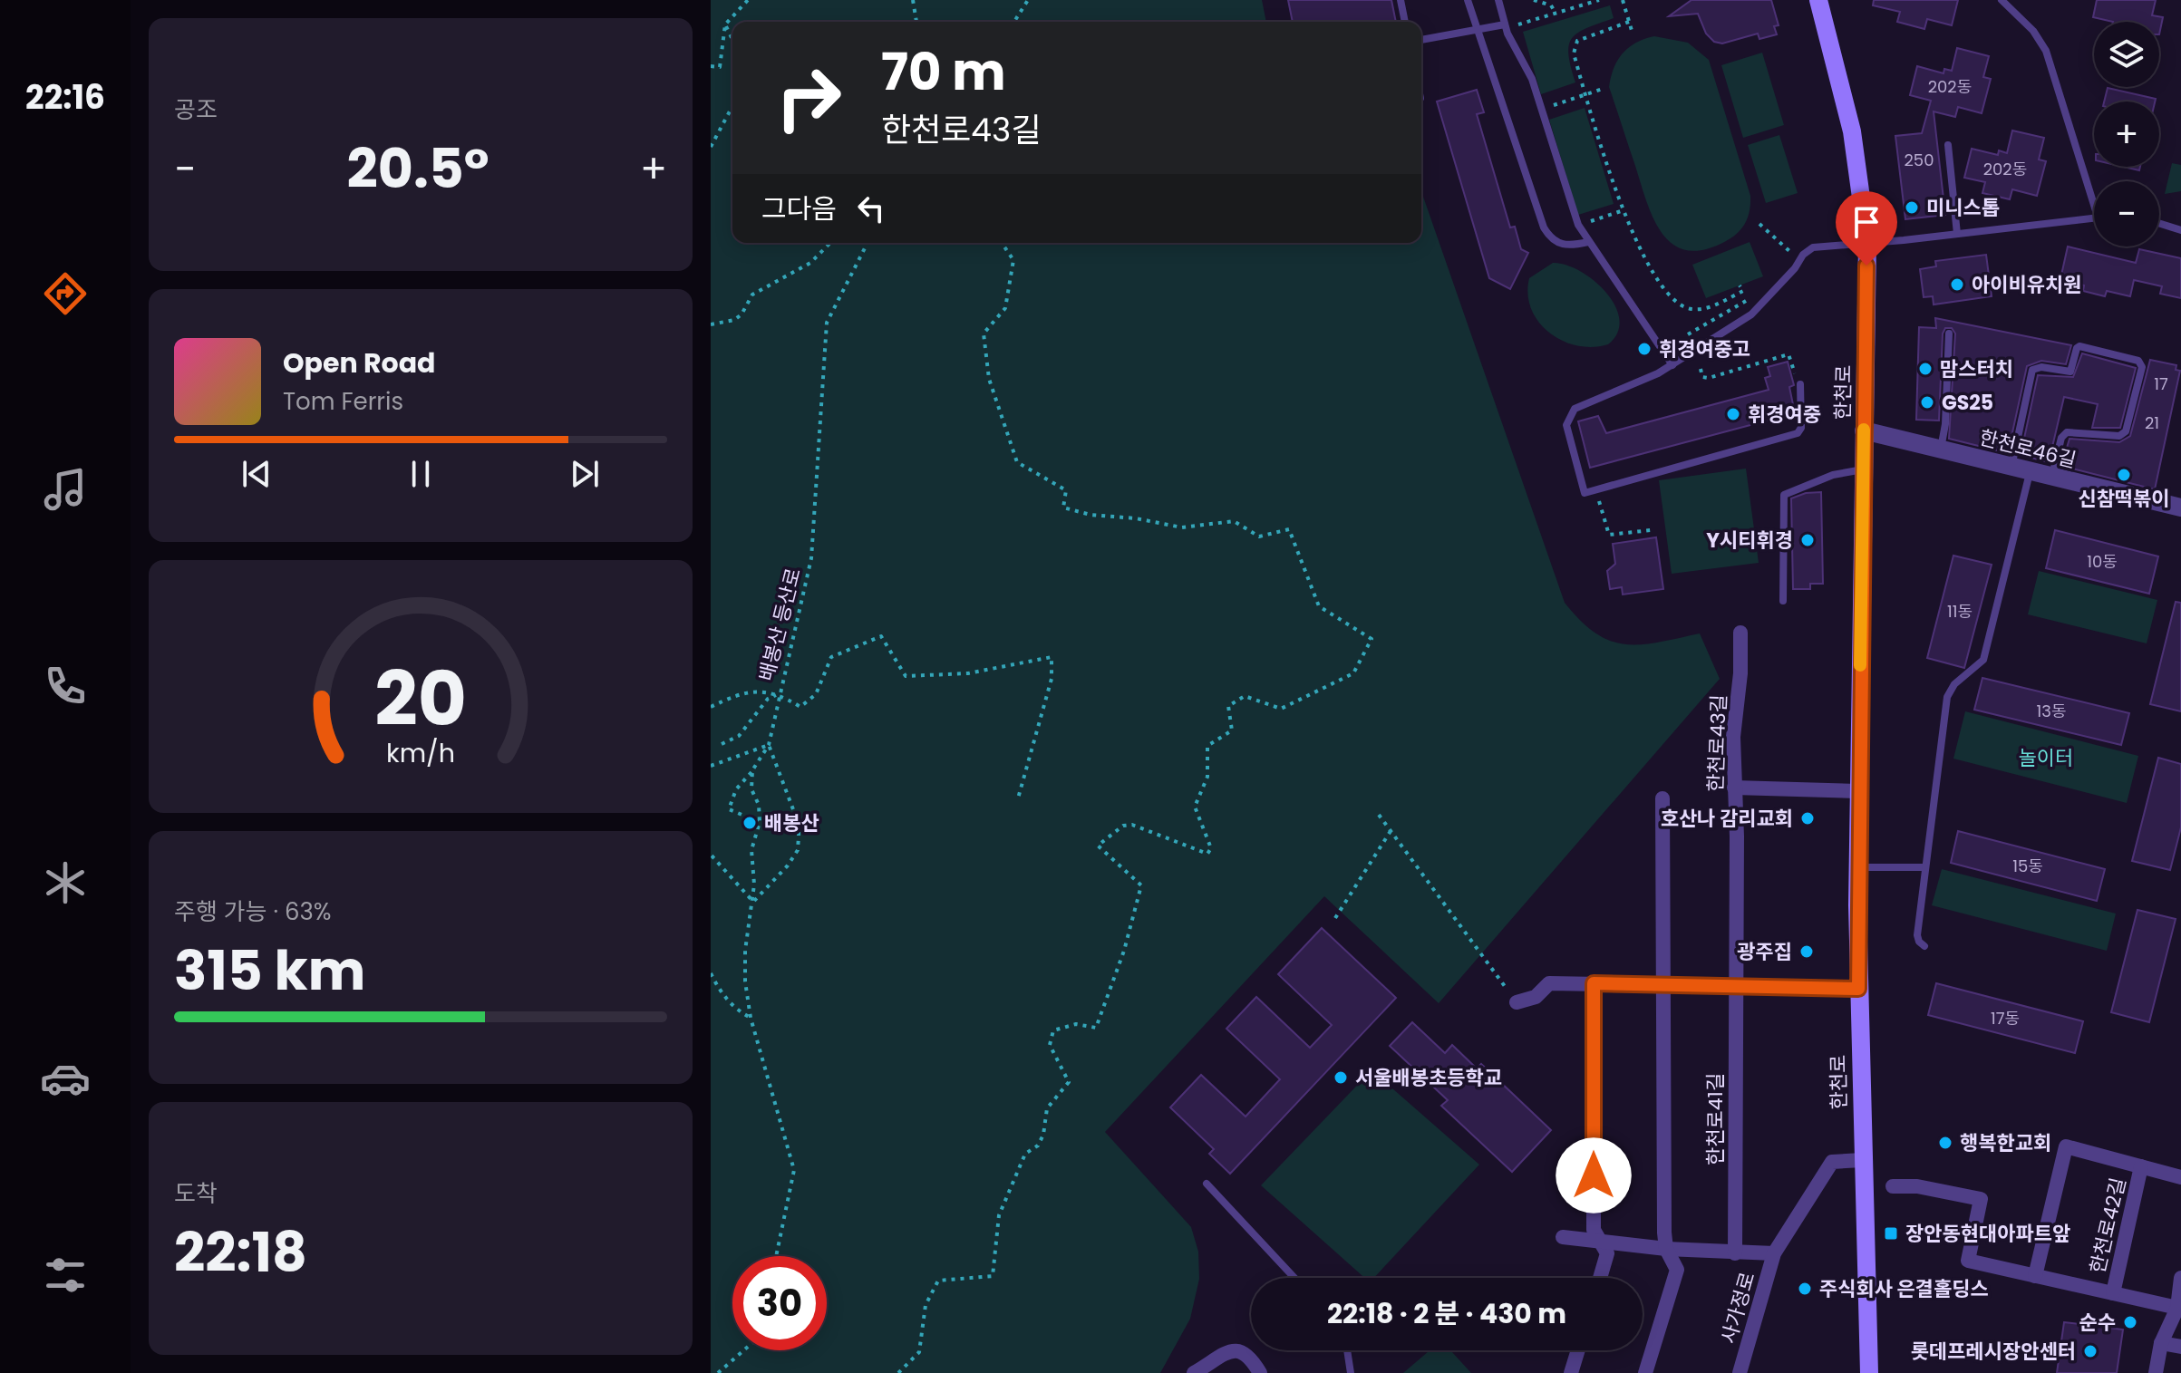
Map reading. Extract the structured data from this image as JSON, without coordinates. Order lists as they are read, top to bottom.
{
  "streets": {
    "main road": ["한천로"],
    "street": [
      "한천로46길",
      "한천로43길",
      "한천로41길",
      "한천로42길",
      "사가정로"
    ],
    "path": ["배봉산 등산로"]
  },
  "crossings": [
    ["한천로", "한천로46길"],
    ["한천로43길", "한천로41길"]
  ],
  "parks": ["놀이터"],
  "places": {
    "other": [
      "미니스톱",
      "아이비유치원",
      "휘경여중고",
      "맘스터치",
      "GS25",
      "휘경여중",
      "신참떡볶이",
      "Y시티휘경",
      "호산나 감리교회",
      "배봉산",
      "광주집",
      "서울배봉초등학교",
      "행복한교회",
      "주식회사 은결홀딩스",
      "순수",
      "롯데프레시장안센터"
    ],
    "transit": ["장안동현대아파트앞"]
  },
  "house_numbers": [
    "202동",
    "250",
    "202동",
    "17",
    "21",
    "10동",
    "11동",
    "13동",
    "15동",
    "17동"
  ],
  "page": {
    "tabs": "22:16",
    "tile": [
      "공조",
      ["주행 가능 · 63%", "315 km"],
      ["도착", "22:18"]
    ],
    "map_buttons": ["+", "−"],
    "turn": ["70 m", "한천로43길"],
    "heat": ["−", "20.5°", "+"],
    "then": "그다음",
    "song": ["Open Road", "Tom Ferris"],
    "limit": "30",
    "trip": "22:18 · 2 분 · 430 m",
    "gauge": ["20", "km/h"]
  }
}
